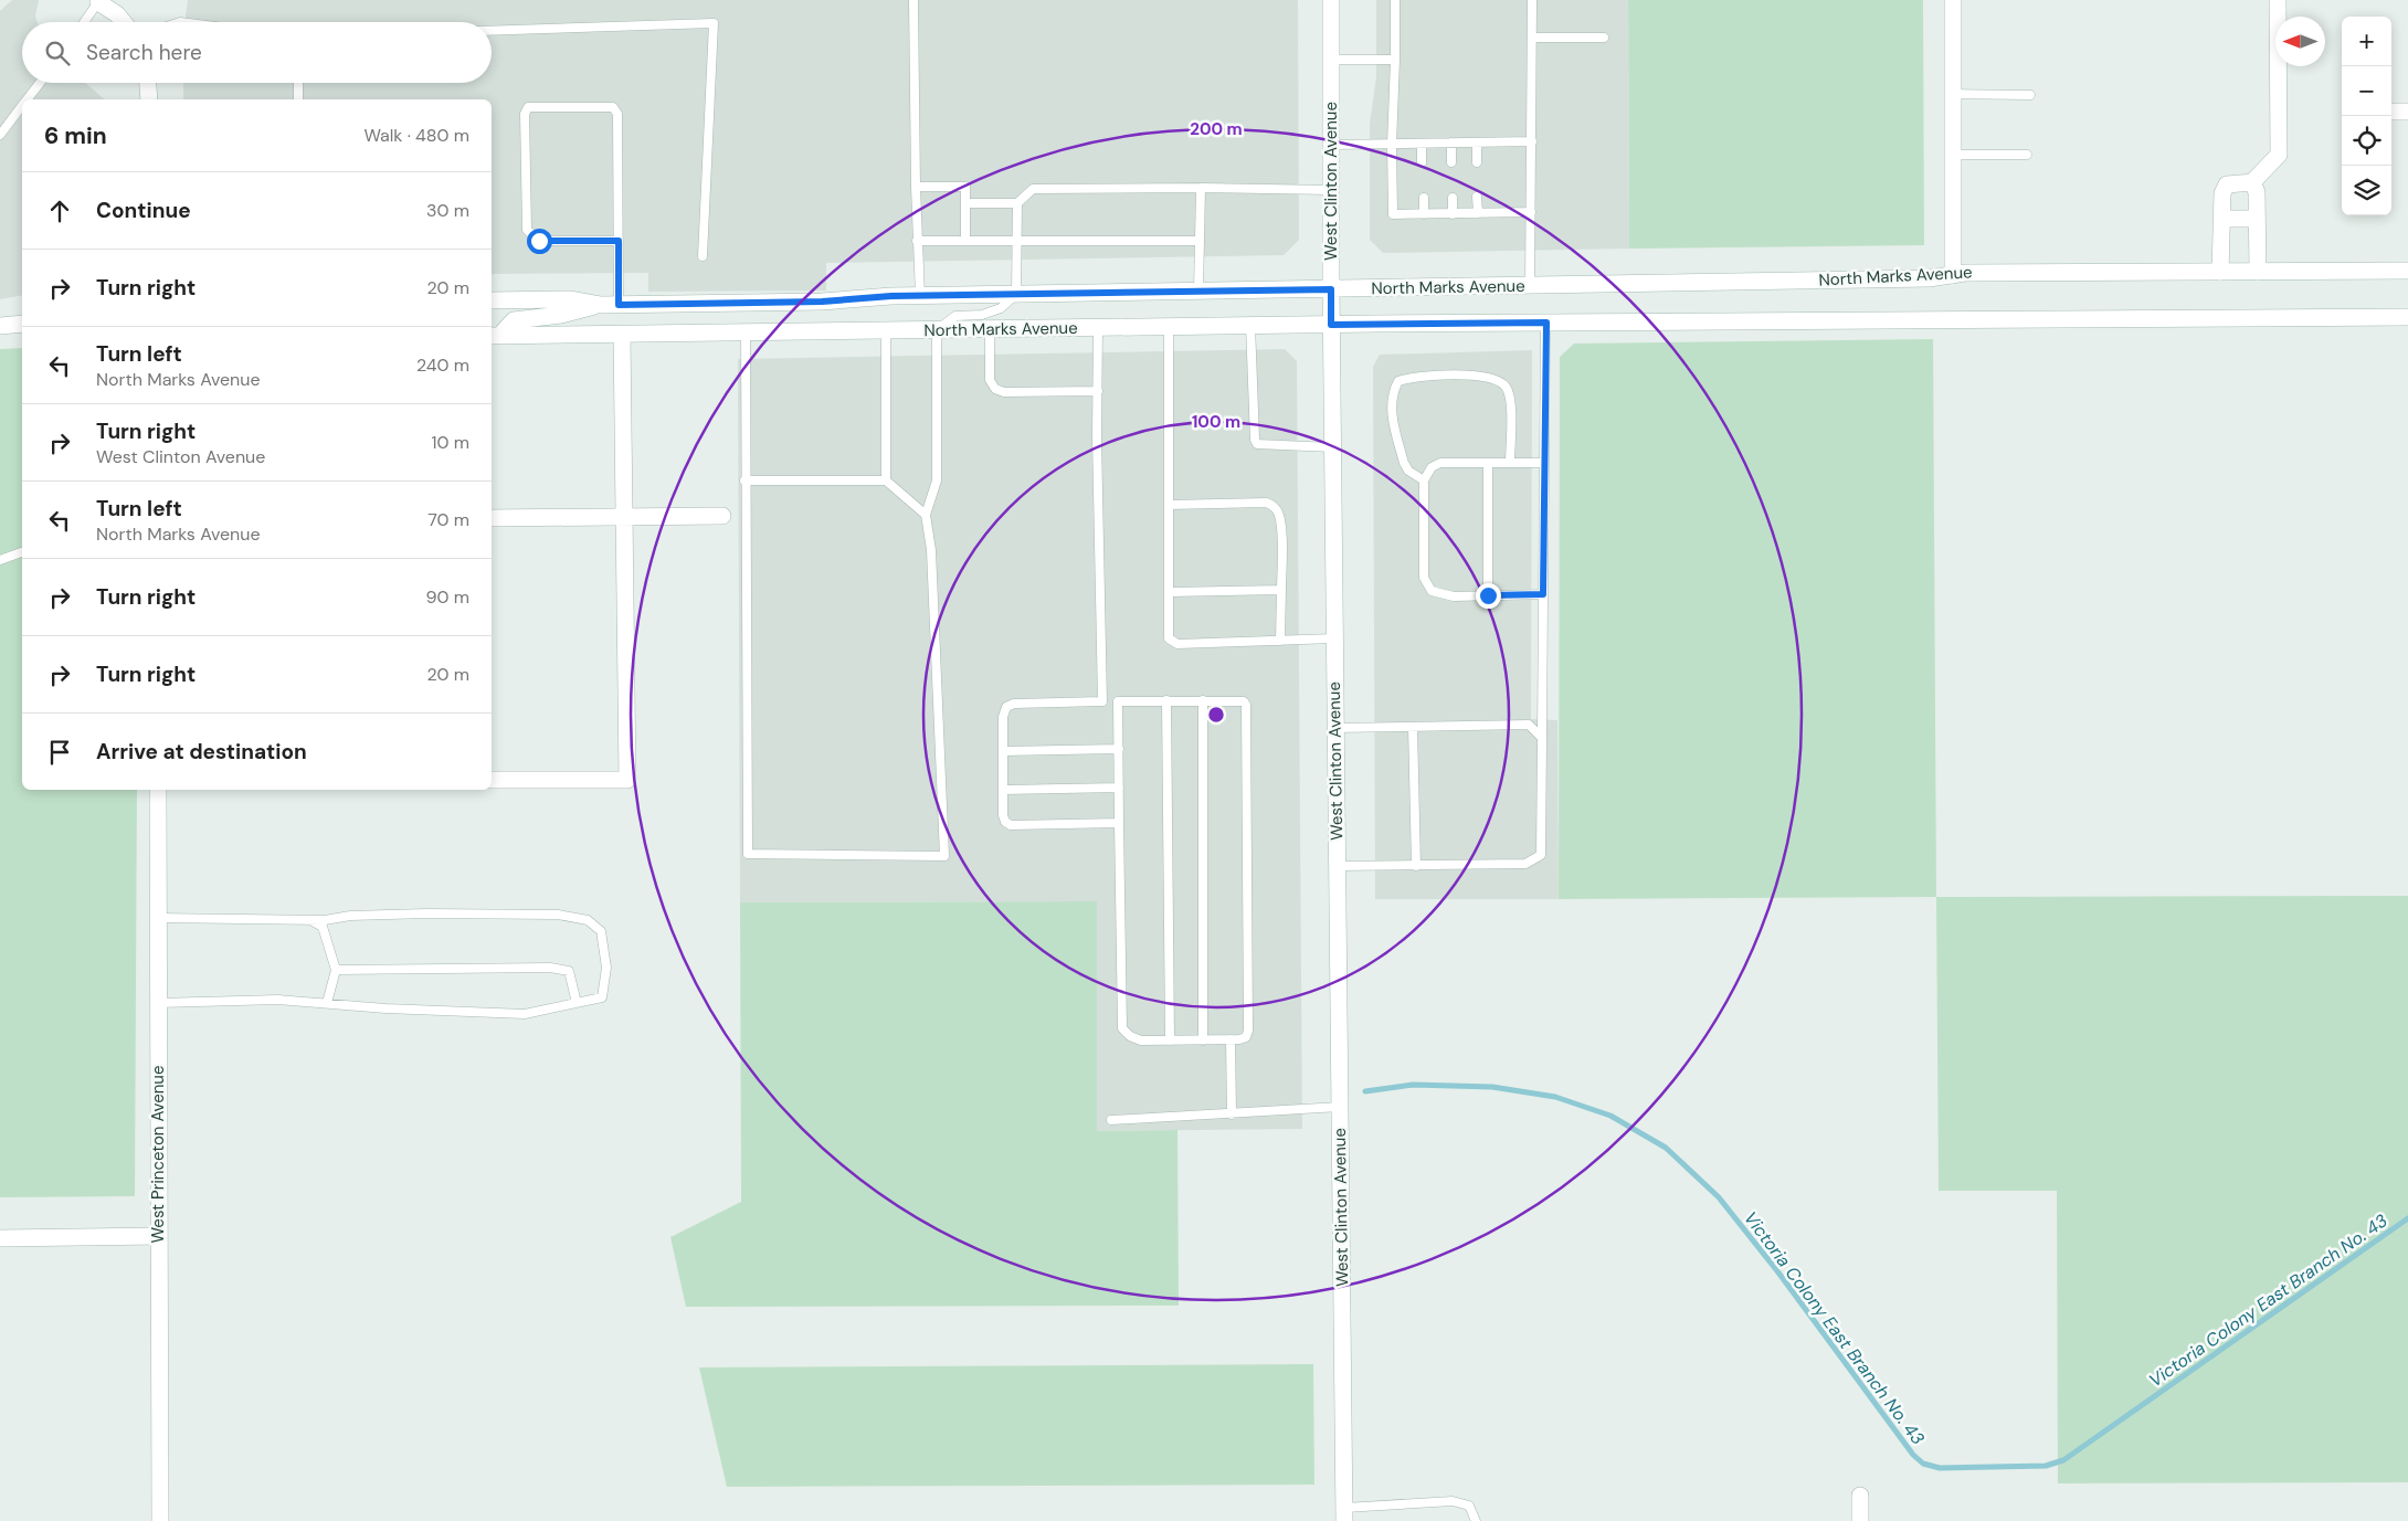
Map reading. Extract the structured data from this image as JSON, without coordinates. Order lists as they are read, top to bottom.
{
  "streets": {
    "main road": ["West Clinton Avenue", "North Marks Avenue", "West Princeton Avenue"]
  },
  "crossings": [
    ["West Clinton Avenue", "North Marks Avenue"]
  ],
  "water": ["Victoria Colony East Branch No. 43"],
  "north": "left",
  "page": {
    "map_buttons": ["+", "−"],
    "search": "Search here",
    "heading": ["6 min", "Walk · 480 m"],
    "list": [
      ["Continue", "30 m"],
      ["Turn right", "20 m"],
      ["Turn left", "North Marks Avenue", "240 m"],
      ["Turn right", "West Clinton Avenue", "10 m"],
      ["Turn left", "North Marks Avenue", "70 m"],
      ["Turn right", "90 m"],
      ["Turn right", "20 m"],
      "Arrive at destination"
    ]
  },
  "rings": ["200 m", "100 m"]
}
